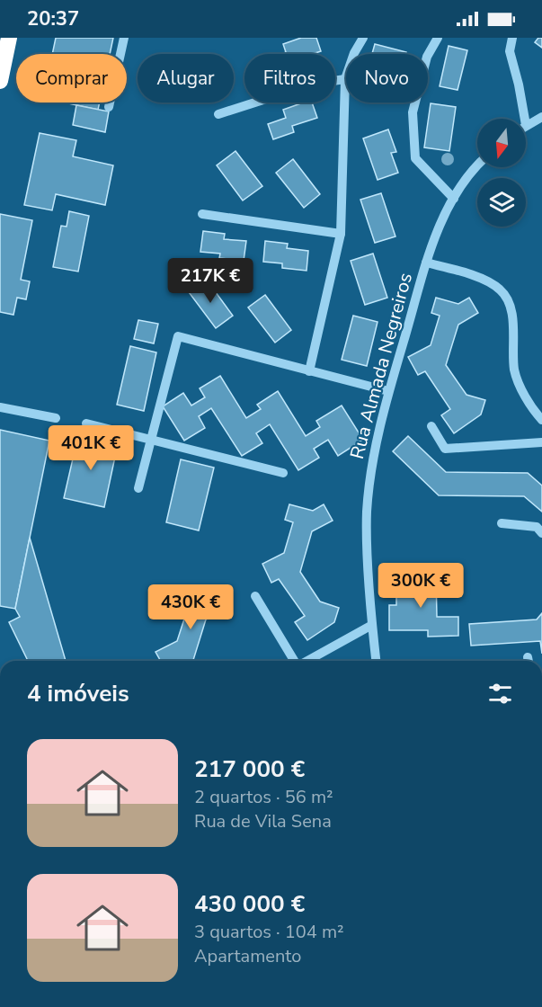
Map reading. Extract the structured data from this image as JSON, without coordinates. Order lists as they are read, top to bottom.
{
  "streets": {
    "street": ["Rua Almada Negreiros"]
  },
  "north": "bottom",
  "page": {
    "status": "20:37",
    "chip": [
      "Comprar",
      "Alugar",
      "Filtros",
      "Novo"
    ],
    "price": [
      "217K €",
      "401K €",
      "300K €",
      "430K €"
    ],
    "heading": "4 imóveis",
    "list": [
      {
        "name": "217 000 €",
        "note": "2 quartos · 56 m² · Rua de Vila Sena"
      },
      {
        "name": "430 000 €",
        "note": "3 quartos · 104 m² · Apartamento"
      }
    ]
  }
}
